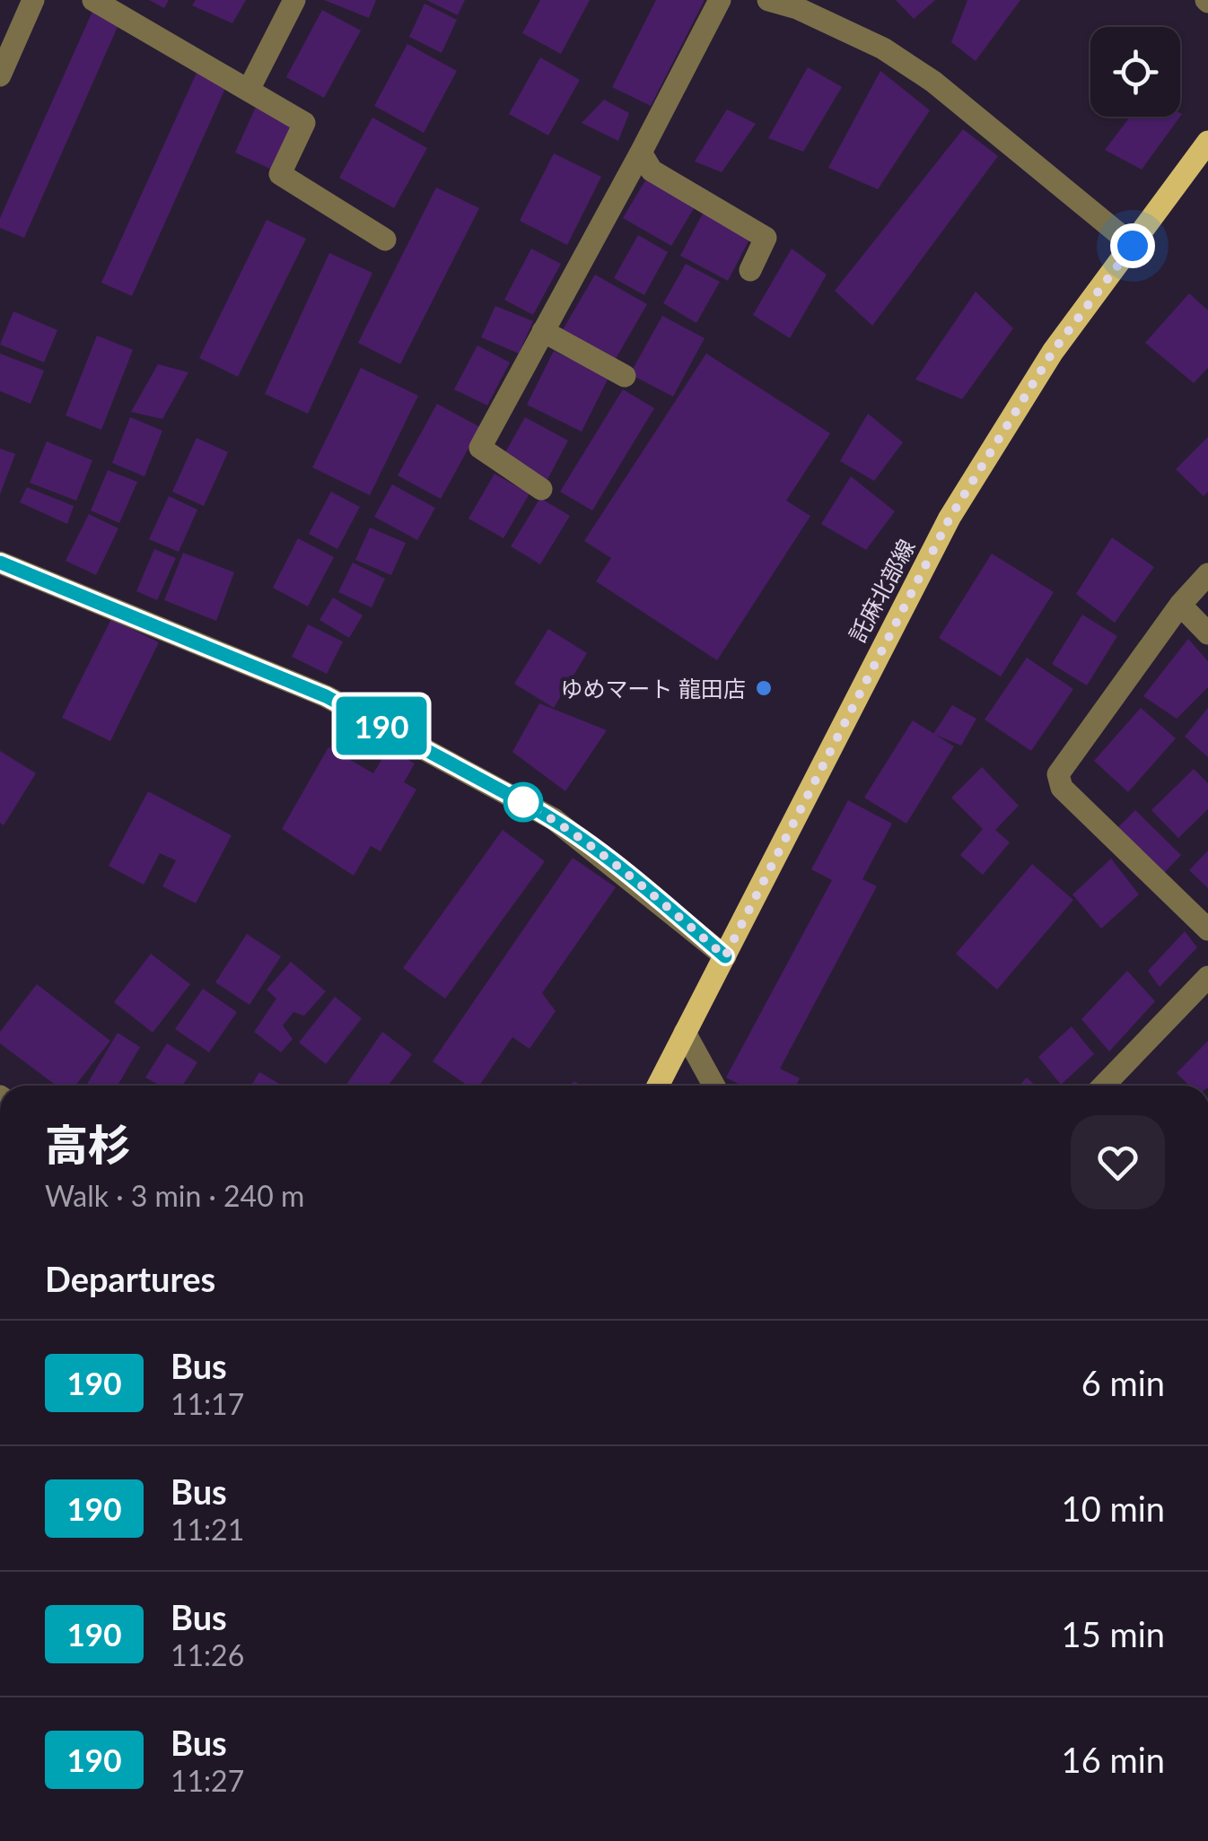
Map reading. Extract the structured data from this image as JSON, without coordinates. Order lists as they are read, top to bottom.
{
  "streets": {
    "main road": ["託麻北部線"]
  },
  "places": ["ゆめマート 龍田店"],
  "lines": ["bus line 190"],
  "page": {
    "on_map": "190",
    "heading": [
      ["高杉", "Walk · 3 min · 240 m"],
      "Departures"
    ],
    "list": [
      {
        "mark": "190",
        "name": "Bus",
        "note": "11:17",
        "value": "6 min"
      },
      {
        "mark": "190",
        "name": "Bus",
        "note": "11:21",
        "value": "10 min"
      },
      {
        "mark": "190",
        "name": "Bus",
        "note": "11:26",
        "value": "15 min"
      },
      {
        "mark": "190",
        "name": "Bus",
        "note": "11:27",
        "value": "16 min"
      }
    ]
  }
}
